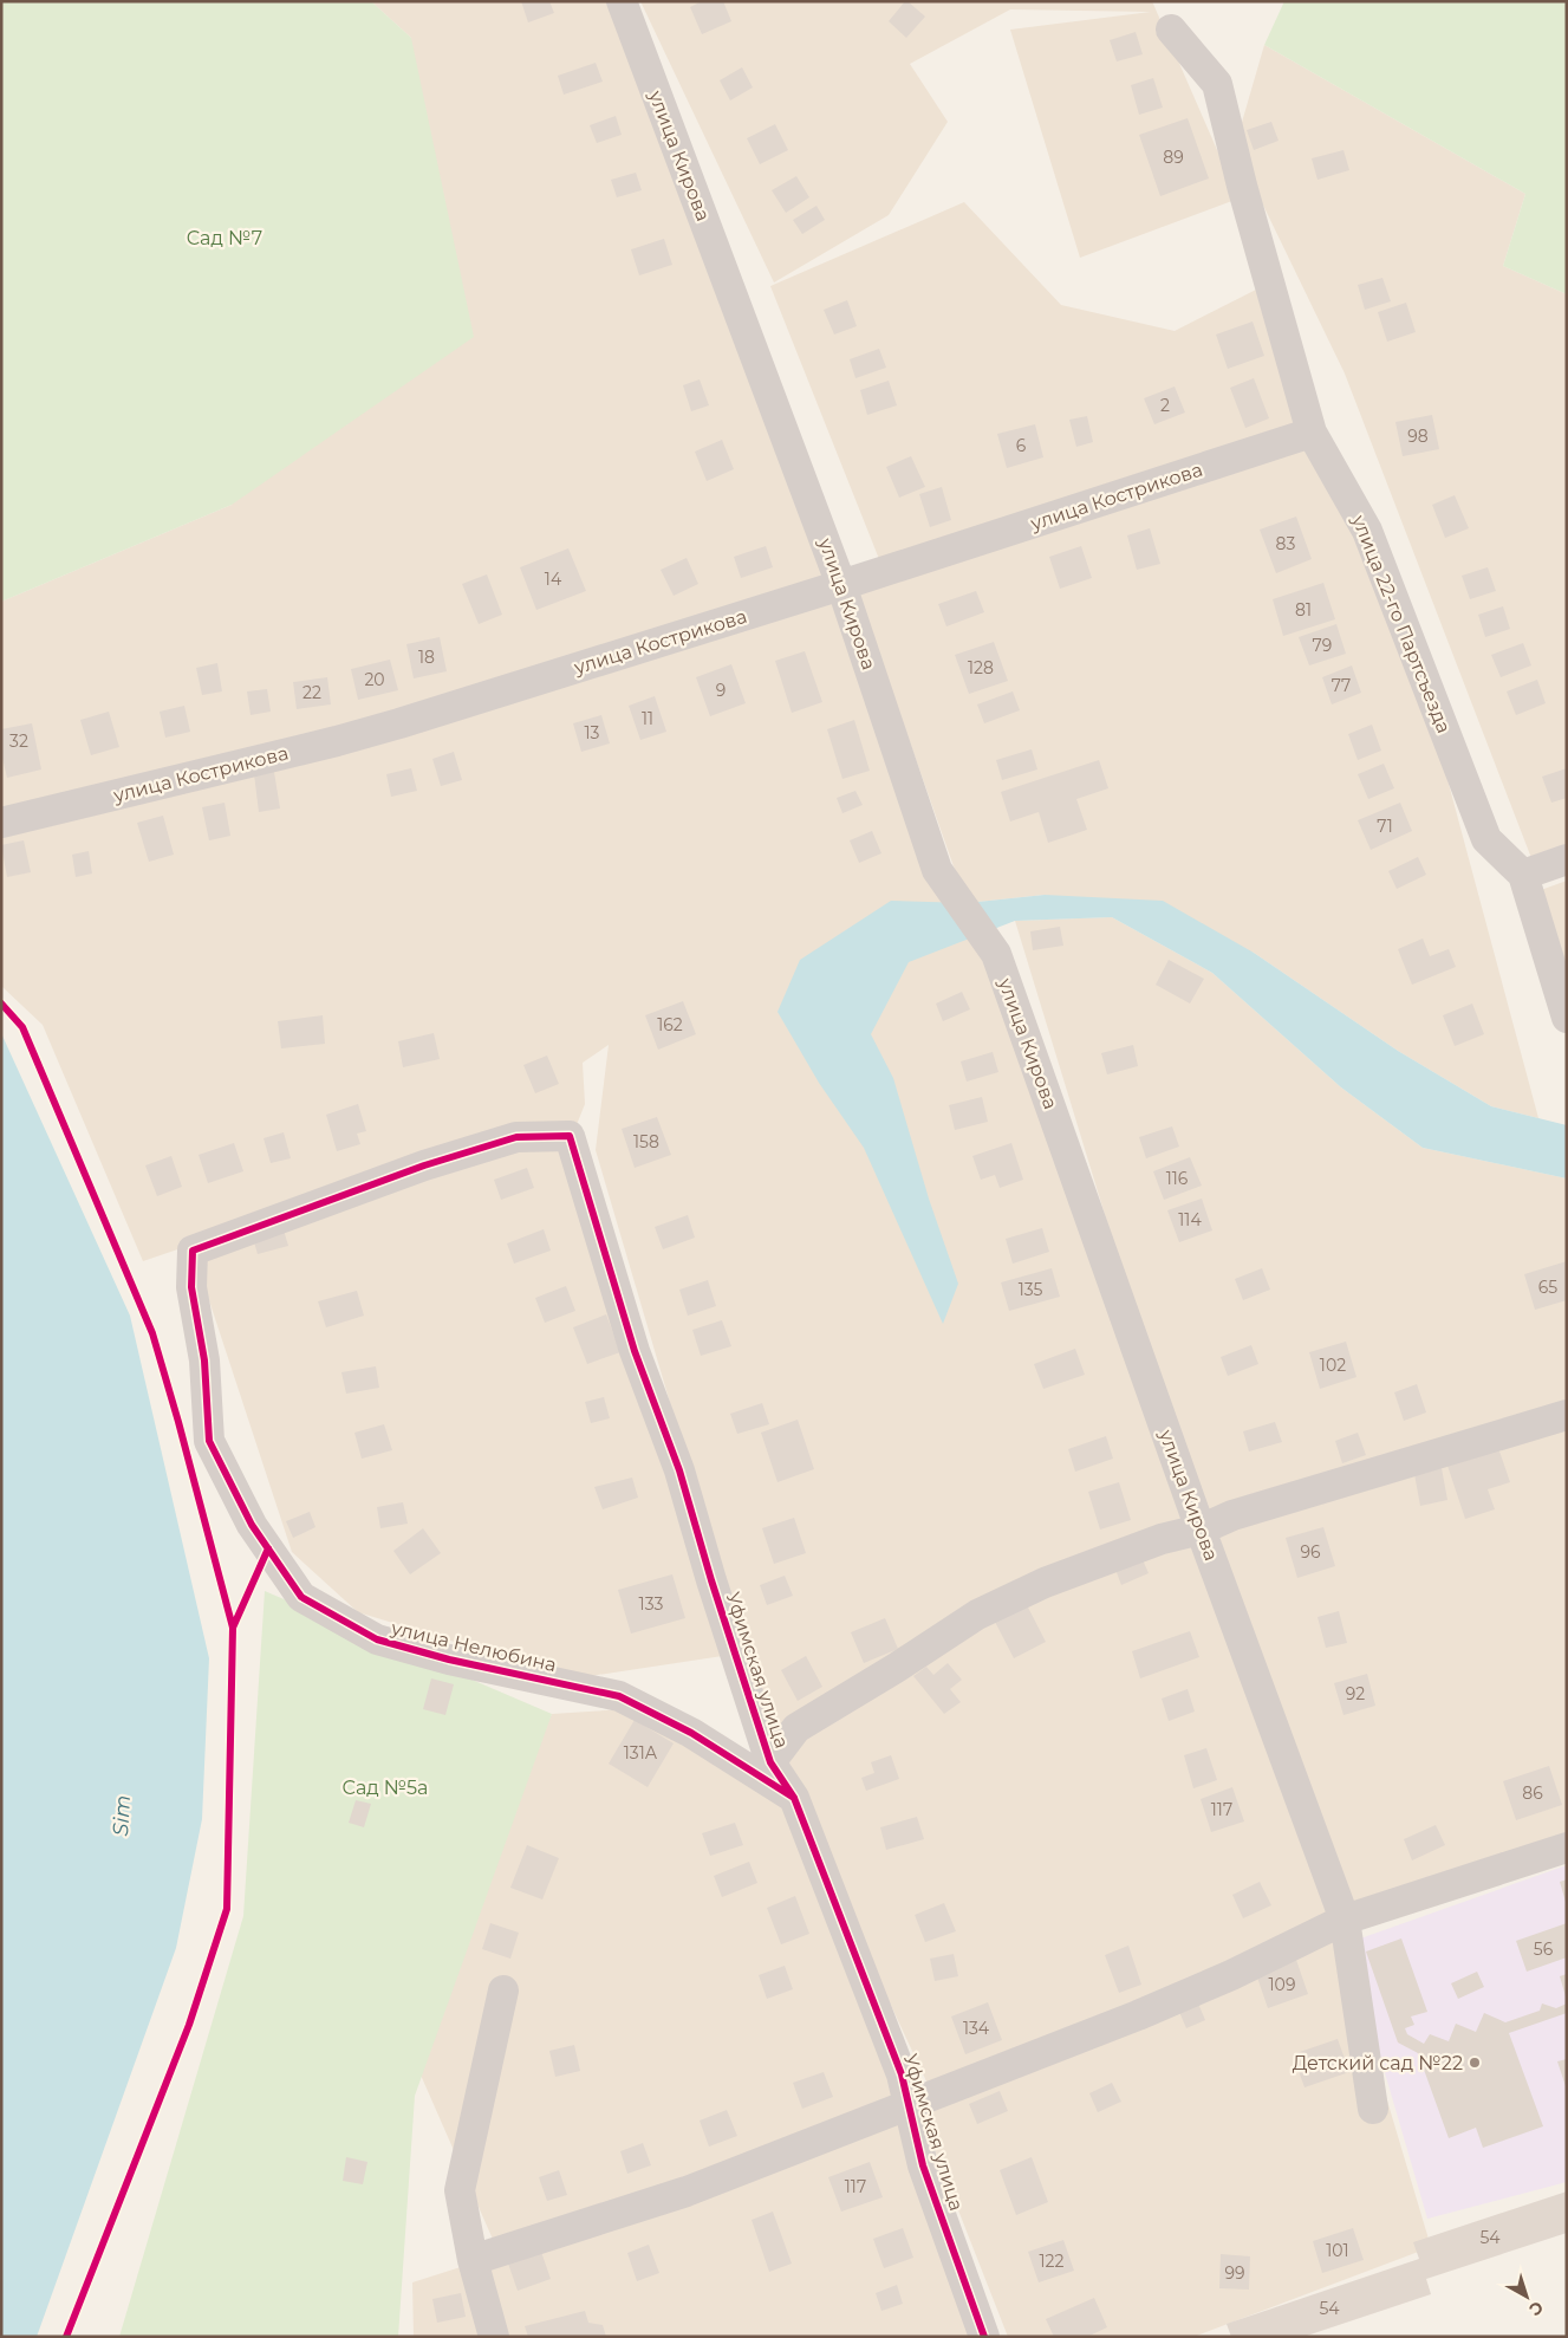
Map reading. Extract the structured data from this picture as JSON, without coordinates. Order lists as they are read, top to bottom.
{
  "streets": {
    "street": [
      "улица Кирова",
      "улица Кострикова",
      "улица 22-го Партсъезда",
      "улица Нелюбина",
      "Уфимская улица"
    ]
  },
  "crossings": [
    ["улица Кирова", "улица Кострикова"],
    ["улица Кострикова", "улица 22-го Партсъезда"],
    ["улица Нелюбина", "Уфимская улица"]
  ],
  "water": ["Sim"],
  "parks": ["Сад №7", "Сад №5а"],
  "places": ["Детский сад №22"],
  "house_numbers": [
    "89",
    "2",
    "98",
    "6",
    "83",
    "14",
    "81",
    "79",
    "18",
    "128",
    "20",
    "77",
    "9",
    "22",
    "11",
    "13",
    "32",
    "71",
    "162",
    "158",
    "116",
    "114",
    "65",
    "135",
    "102",
    "96",
    "133",
    "92",
    "131А",
    "86",
    "117",
    "56",
    "109",
    "134",
    "117",
    "54",
    "101",
    "122",
    "99",
    "54"
  ],
  "north": "bottom right"
}
